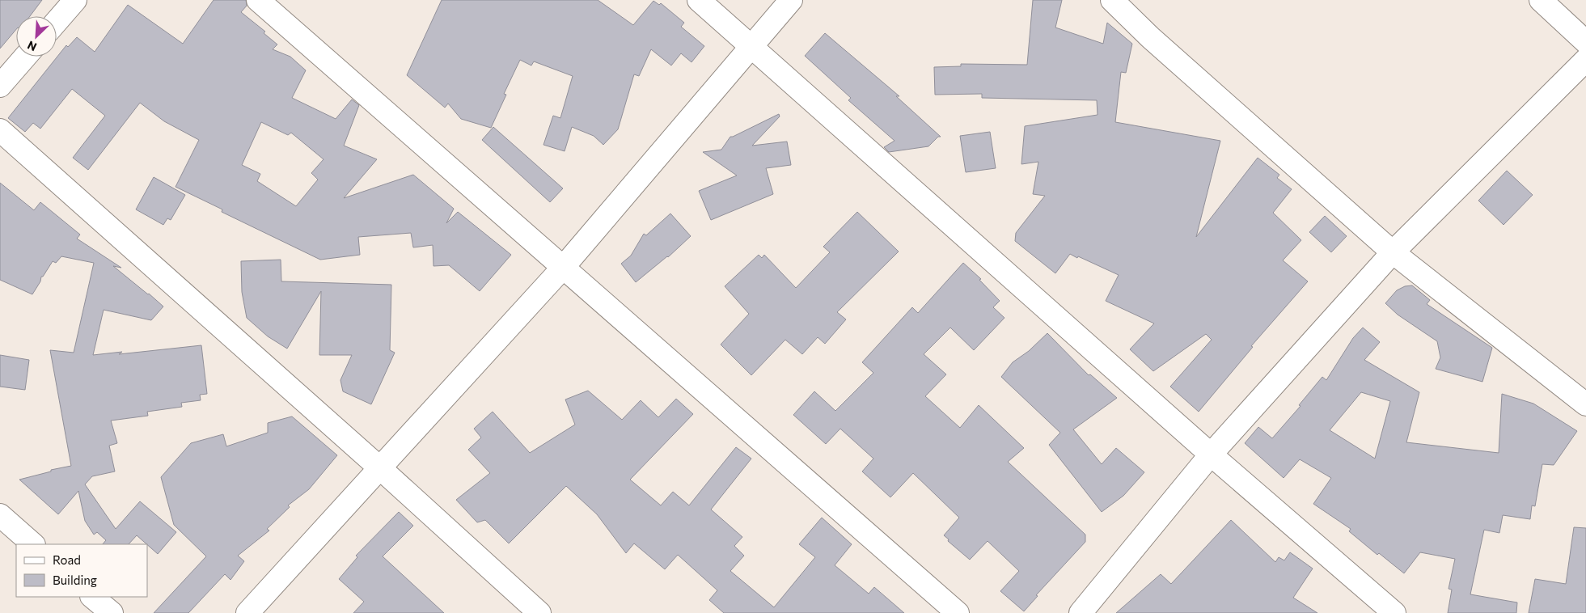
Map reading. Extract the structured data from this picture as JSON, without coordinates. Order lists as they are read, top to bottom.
{
  "legend": ["Road", "Building"],
  "north": "bottom left"
}
